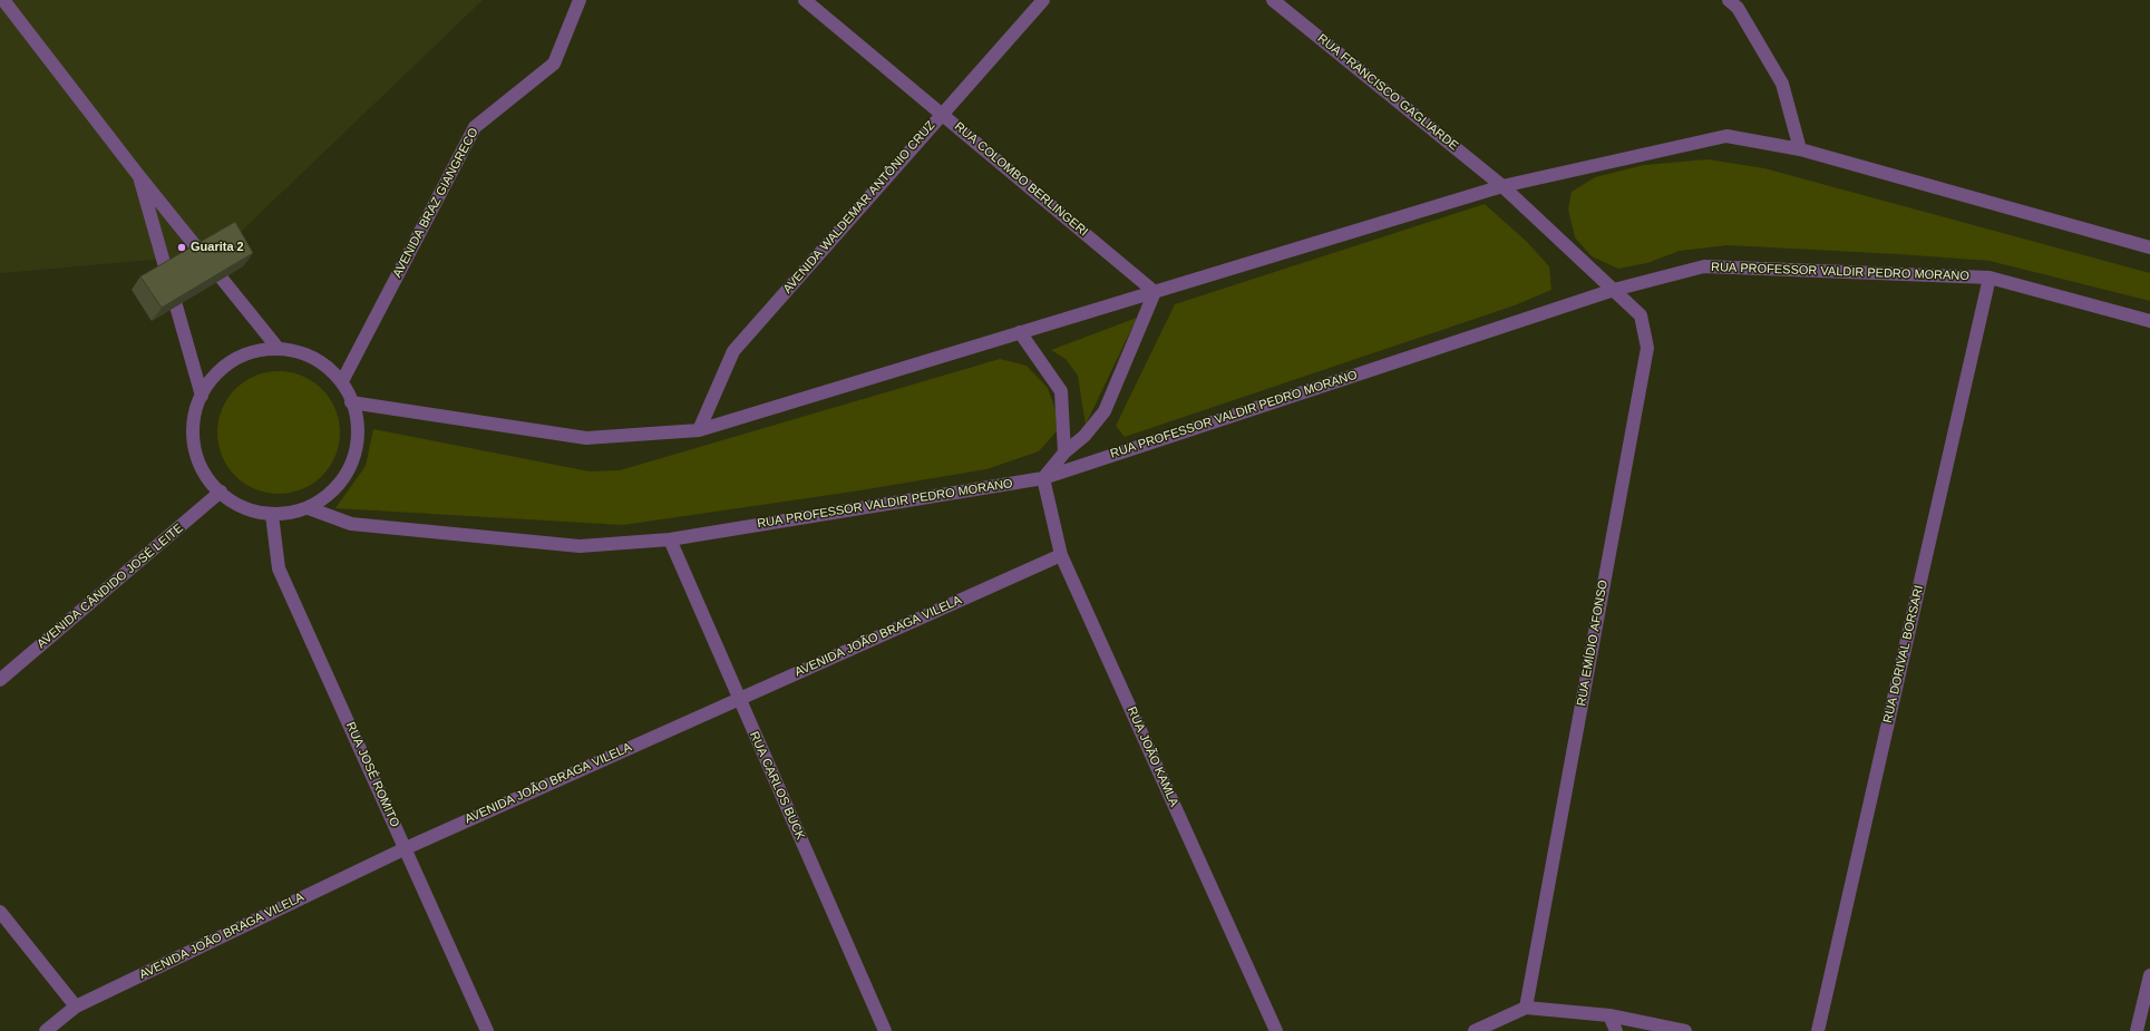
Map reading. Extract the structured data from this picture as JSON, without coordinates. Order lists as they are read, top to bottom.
{
  "streets": {
    "street": [
      "RUA FRANCISCO GAGLIARDE",
      "RUA COLOMBO BERLINGERI",
      "AVENIDA BRAZ GIANGRECO",
      "AVENIDA WALDEMAR ANTÔNIO CRUZ",
      "RUA PROFESSOR VALDIR PEDRO MORANO",
      "AVENIDA CÂNDIDO JOSÉ LEITE",
      "AVENIDA JOÃO BRAGA VILELA",
      "RUA EMÍDIO AFONSO",
      "RUA DORIVAL BORSARI",
      "RUA JOÃO KAMLA",
      "RUA JOSÉ ROMITO",
      "RUA CARLOS BUCK"
    ]
  },
  "crossings": [
    ["RUA FRANCISCO GAGLIARDE", "RUA PROFESSOR VALDIR PEDRO MORANO"],
    ["RUA FRANCISCO GAGLIARDE", "RUA EMÍDIO AFONSO"],
    ["RUA COLOMBO BERLINGERI", "AVENIDA WALDEMAR ANTÔNIO CRUZ"],
    ["RUA PROFESSOR VALDIR PEDRO MORANO", "RUA EMÍDIO AFONSO"],
    ["RUA PROFESSOR VALDIR PEDRO MORANO", "RUA DORIVAL BORSARI"],
    ["RUA PROFESSOR VALDIR PEDRO MORANO", "RUA JOÃO KAMLA"],
    ["RUA PROFESSOR VALDIR PEDRO MORANO", "RUA CARLOS BUCK"],
    ["AVENIDA JOÃO BRAGA VILELA", "RUA JOÃO KAMLA"],
    ["AVENIDA JOÃO BRAGA VILELA", "RUA JOSÉ ROMITO"],
    ["AVENIDA JOÃO BRAGA VILELA", "RUA CARLOS BUCK"]
  ],
  "places": ["Guarita 2"]
}
